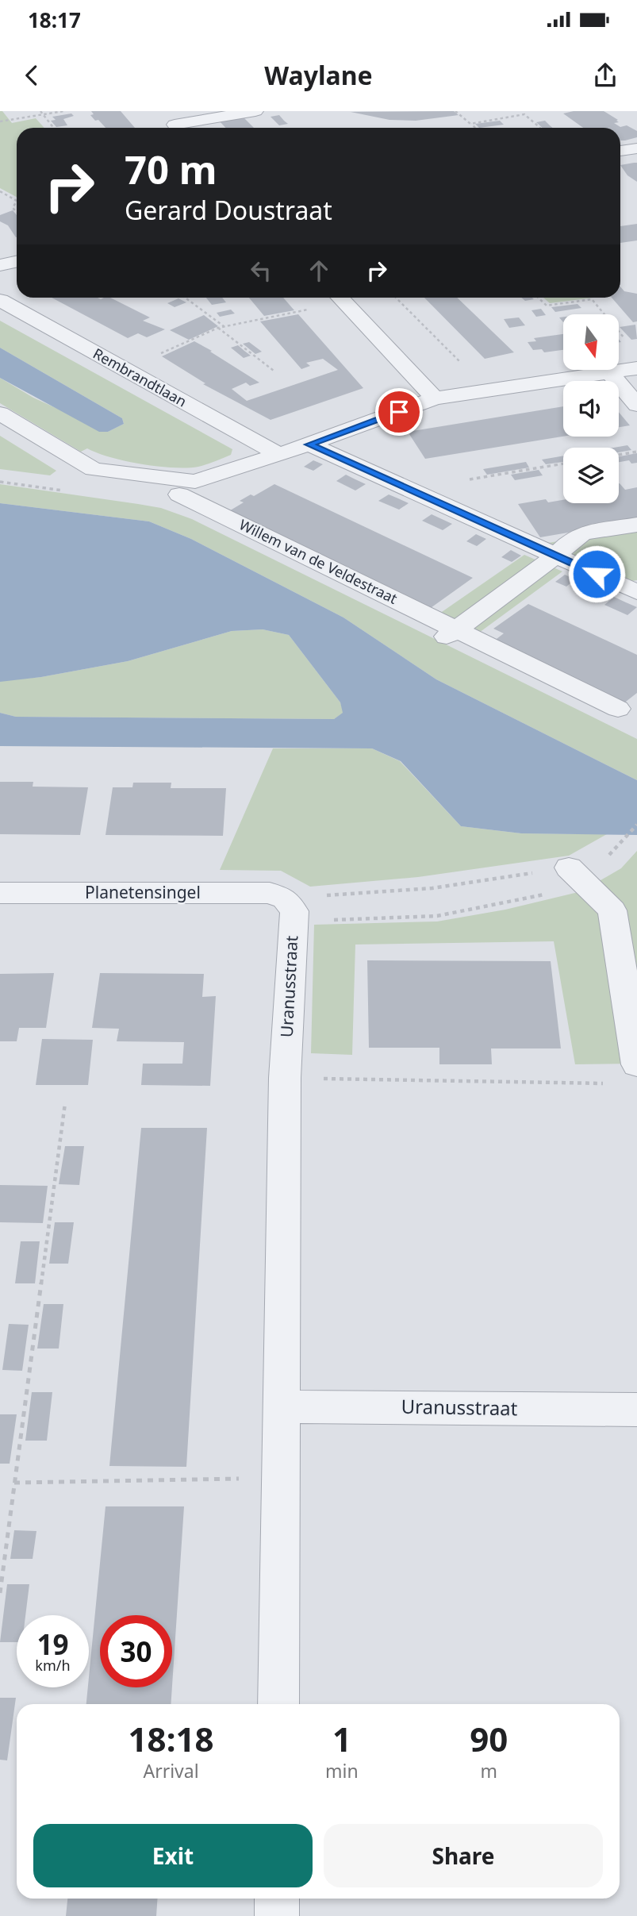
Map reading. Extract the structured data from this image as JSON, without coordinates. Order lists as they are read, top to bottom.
{
  "streets": {
    "street": [
      "Rembrandtlaan",
      "Willem van de Veldestraat",
      "Planetensingel",
      "Uranusstraat"
    ]
  },
  "crossings": [
    ["Planetensingel", "Uranusstraat"]
  ],
  "north": "bottom",
  "page": {
    "status": "18:17",
    "header": "Waylane",
    "turn": ["70 m", "Gerard Doustraat"],
    "speed": "19 km/h",
    "limit": "30",
    "eta": [
      "18:18",
      "Arrival",
      "1",
      "min",
      "90",
      "m"
    ],
    "buttons": ["Exit", "Share"]
  }
}
